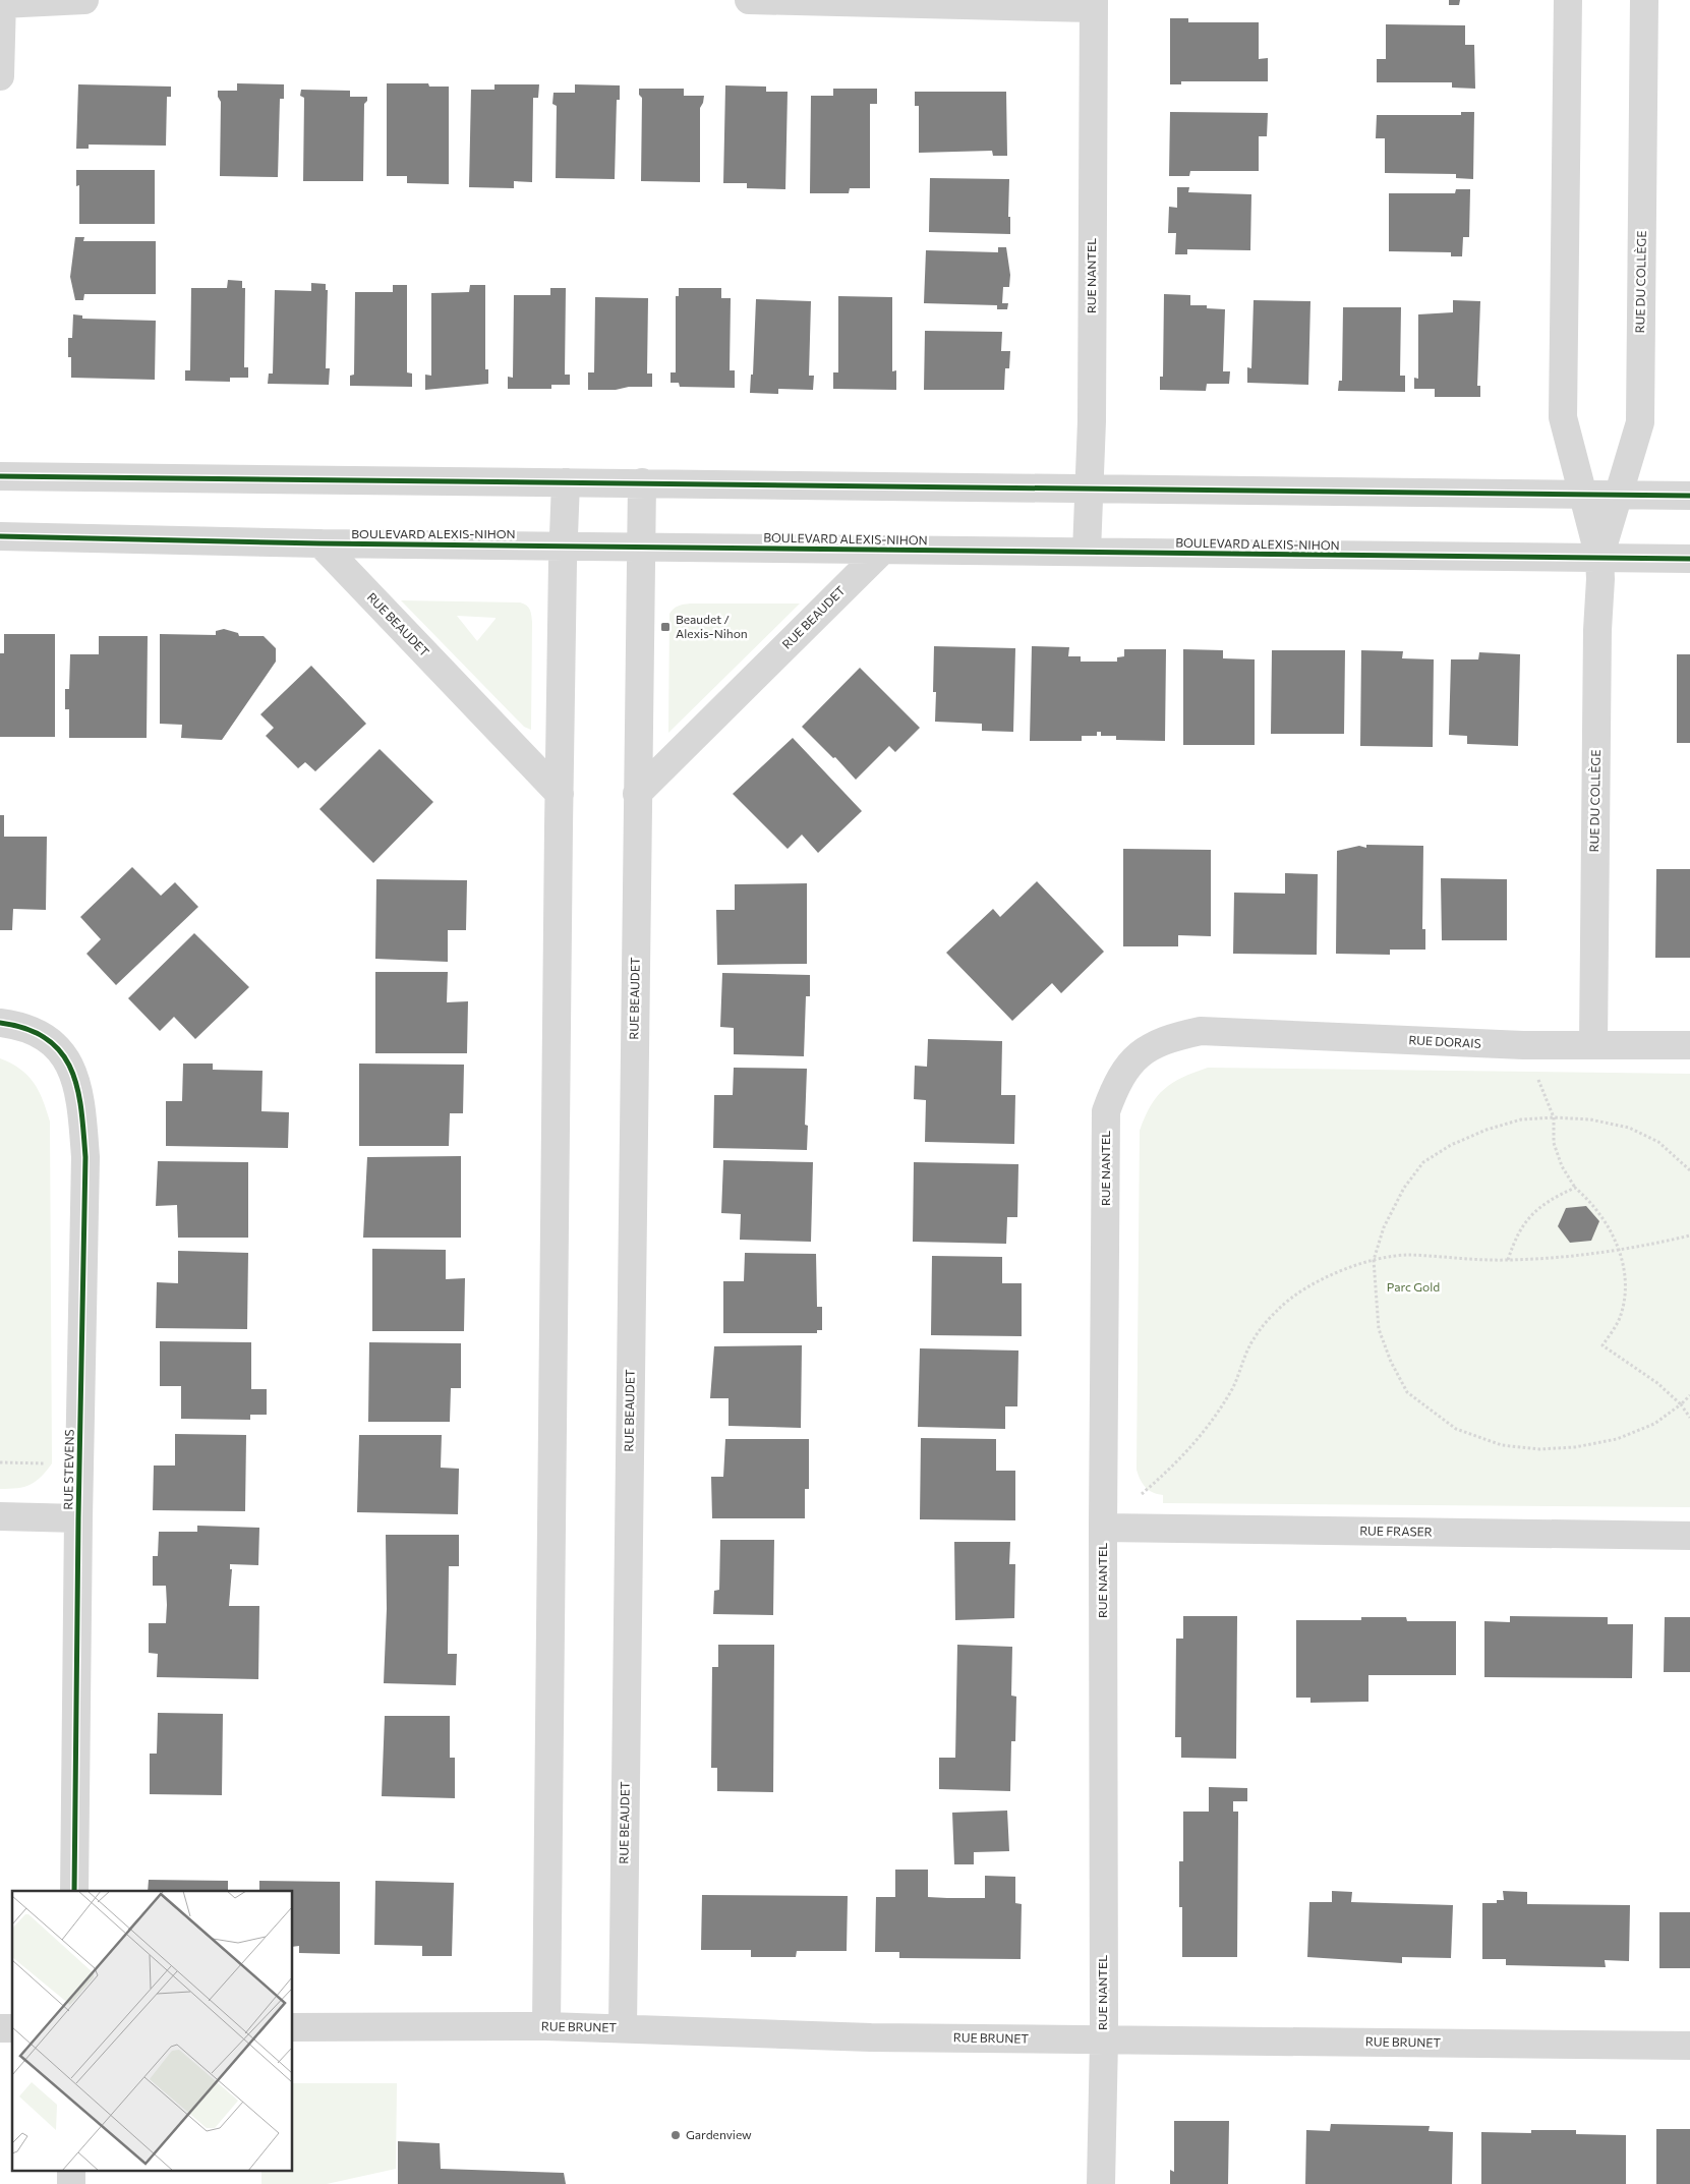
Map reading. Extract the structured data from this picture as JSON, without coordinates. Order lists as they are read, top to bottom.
{
  "streets": {
    "street": [
      "RUE NANTEL",
      "RUE DU COLLÈGE",
      "BOULEVARD ALEXIS-NIHON",
      "RUE BEAUDET",
      "RUE DORAIS",
      "RUE STEVENS",
      "RUE FRASER",
      "RUE BRUNET"
    ]
  },
  "crossings": [
    ["RUE NANTEL", "BOULEVARD ALEXIS-NIHON"],
    ["RUE NANTEL", "RUE DORAIS"],
    ["RUE NANTEL", "RUE FRASER"],
    ["RUE NANTEL", "RUE BRUNET"],
    ["RUE DU COLLÈGE", "BOULEVARD ALEXIS-NIHON"],
    ["RUE DU COLLÈGE", "RUE DORAIS"],
    ["BOULEVARD ALEXIS-NIHON", "RUE BEAUDET"],
    ["RUE BEAUDET", "RUE BRUNET"]
  ],
  "parks": ["Parc Gold"],
  "places": {
    "transit": ["Beaudet / Alexis-Nihon"],
    "other": ["Gardenview"]
  }
}
